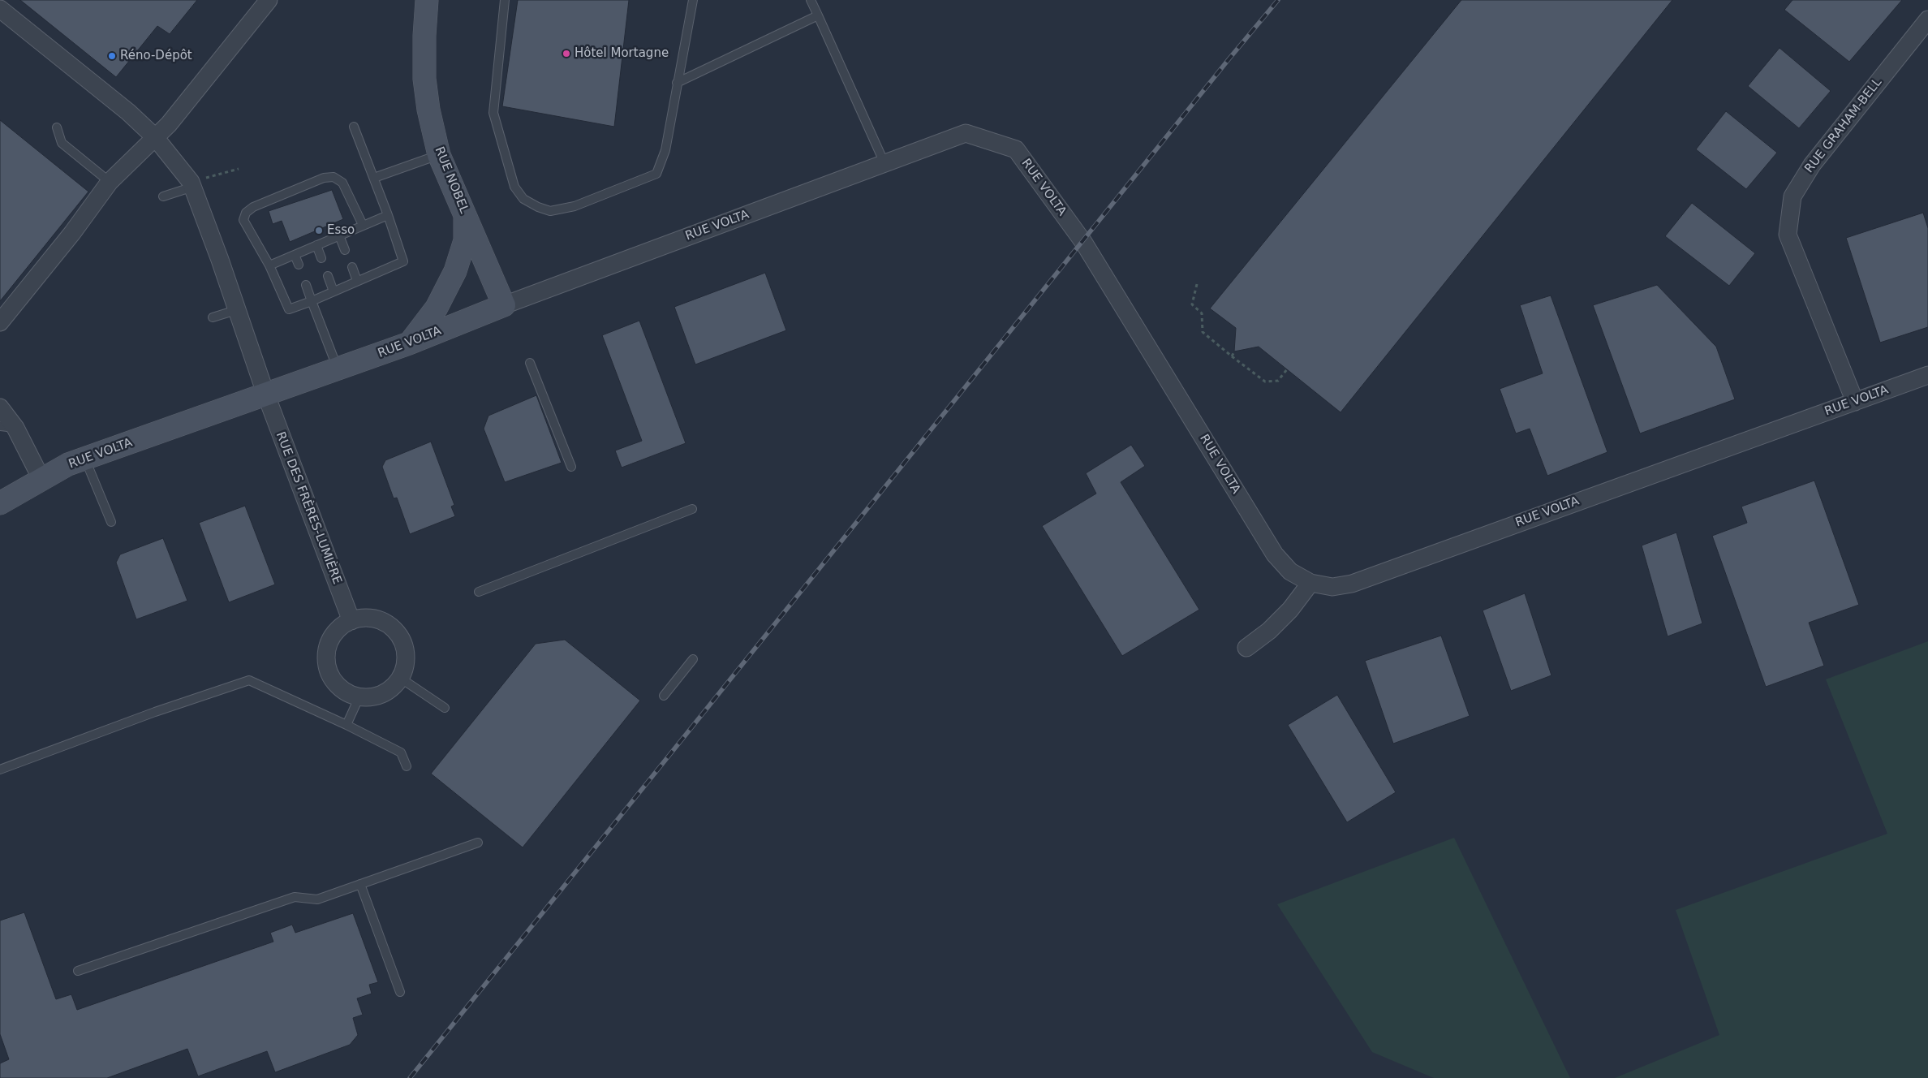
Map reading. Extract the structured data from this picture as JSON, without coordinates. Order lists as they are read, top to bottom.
{
  "streets": {
    "street": [
      "RUE GRAHAM-BELL",
      "RUE NOBEL",
      "RUE VOLTA",
      "RUE DES FRÈRES-LUMIÈRE"
    ]
  },
  "crossings": [
    ["RUE GRAHAM-BELL", "RUE VOLTA"],
    ["RUE NOBEL", "RUE VOLTA"],
    ["RUE VOLTA", "RUE DES FRÈRES-LUMIÈRE"]
  ],
  "places": ["Hôtel Mortagne", "Réno-Dépôt", "Esso"]
}
